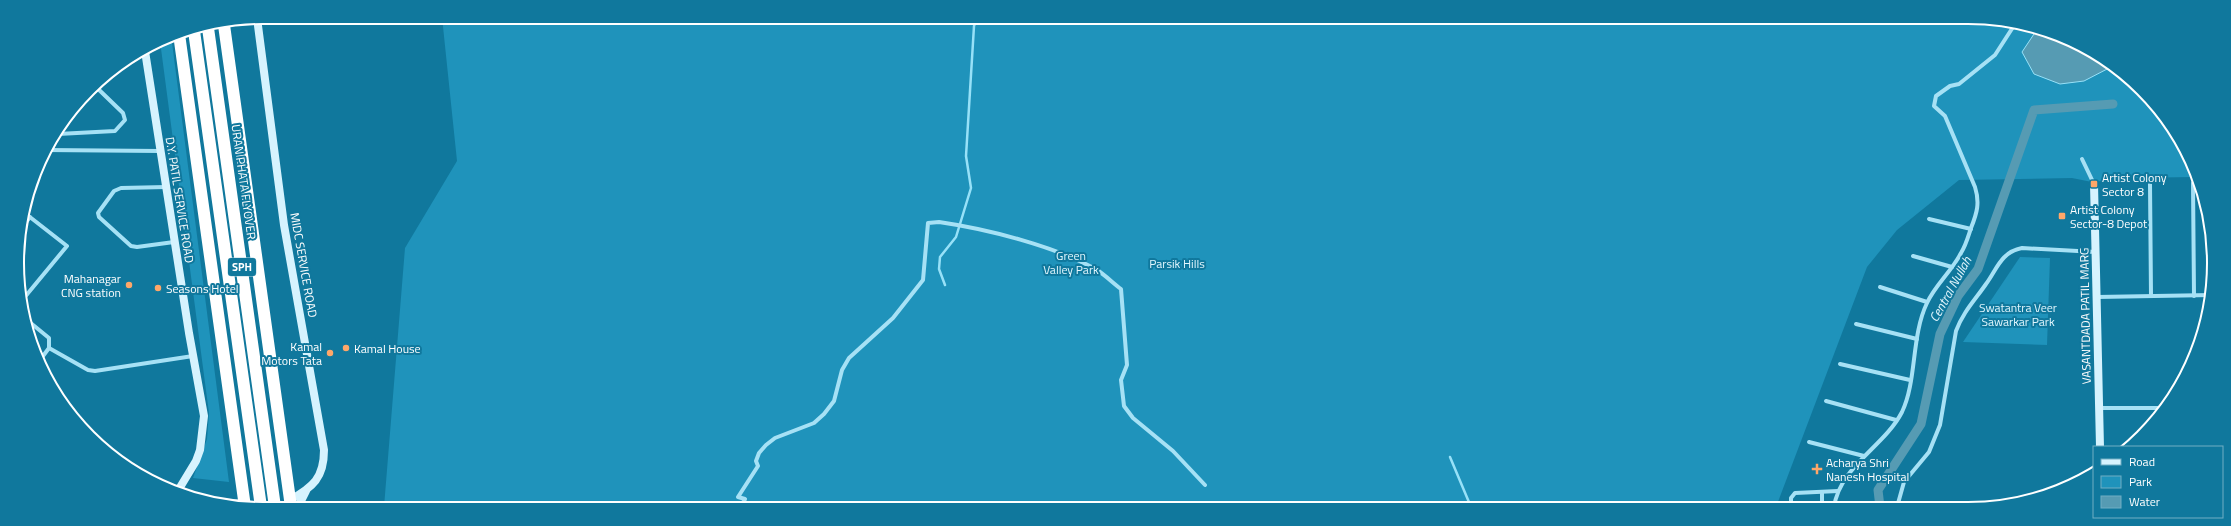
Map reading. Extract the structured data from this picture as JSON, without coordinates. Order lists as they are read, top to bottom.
{
  "streets": {
    "highway": ["URAN PHATA FLYOVER", "SPH"],
    "street": ["D.Y. PATIL SERVICE ROAD", "MIDC SERVICE ROAD", "VASANTDADA PATIL MARG"]
  },
  "water": ["Central Nullah"],
  "parks": ["Green Valley Park", "Parsik Hills", "Swatantra Veer Sawarkar Park"],
  "places": {
    "transit": ["Artist Colony Sector 8", "Artist Colony Sector-8 Depot"],
    "other": [
      "Mahanagar CNG station",
      "Seasons Hotel",
      "Kamal House",
      "Kamal Motors Tata"
    ],
    "health": ["Acharya Shri Nanesh Hospital"]
  },
  "legend": ["Road", "Park", "Water"]
}
